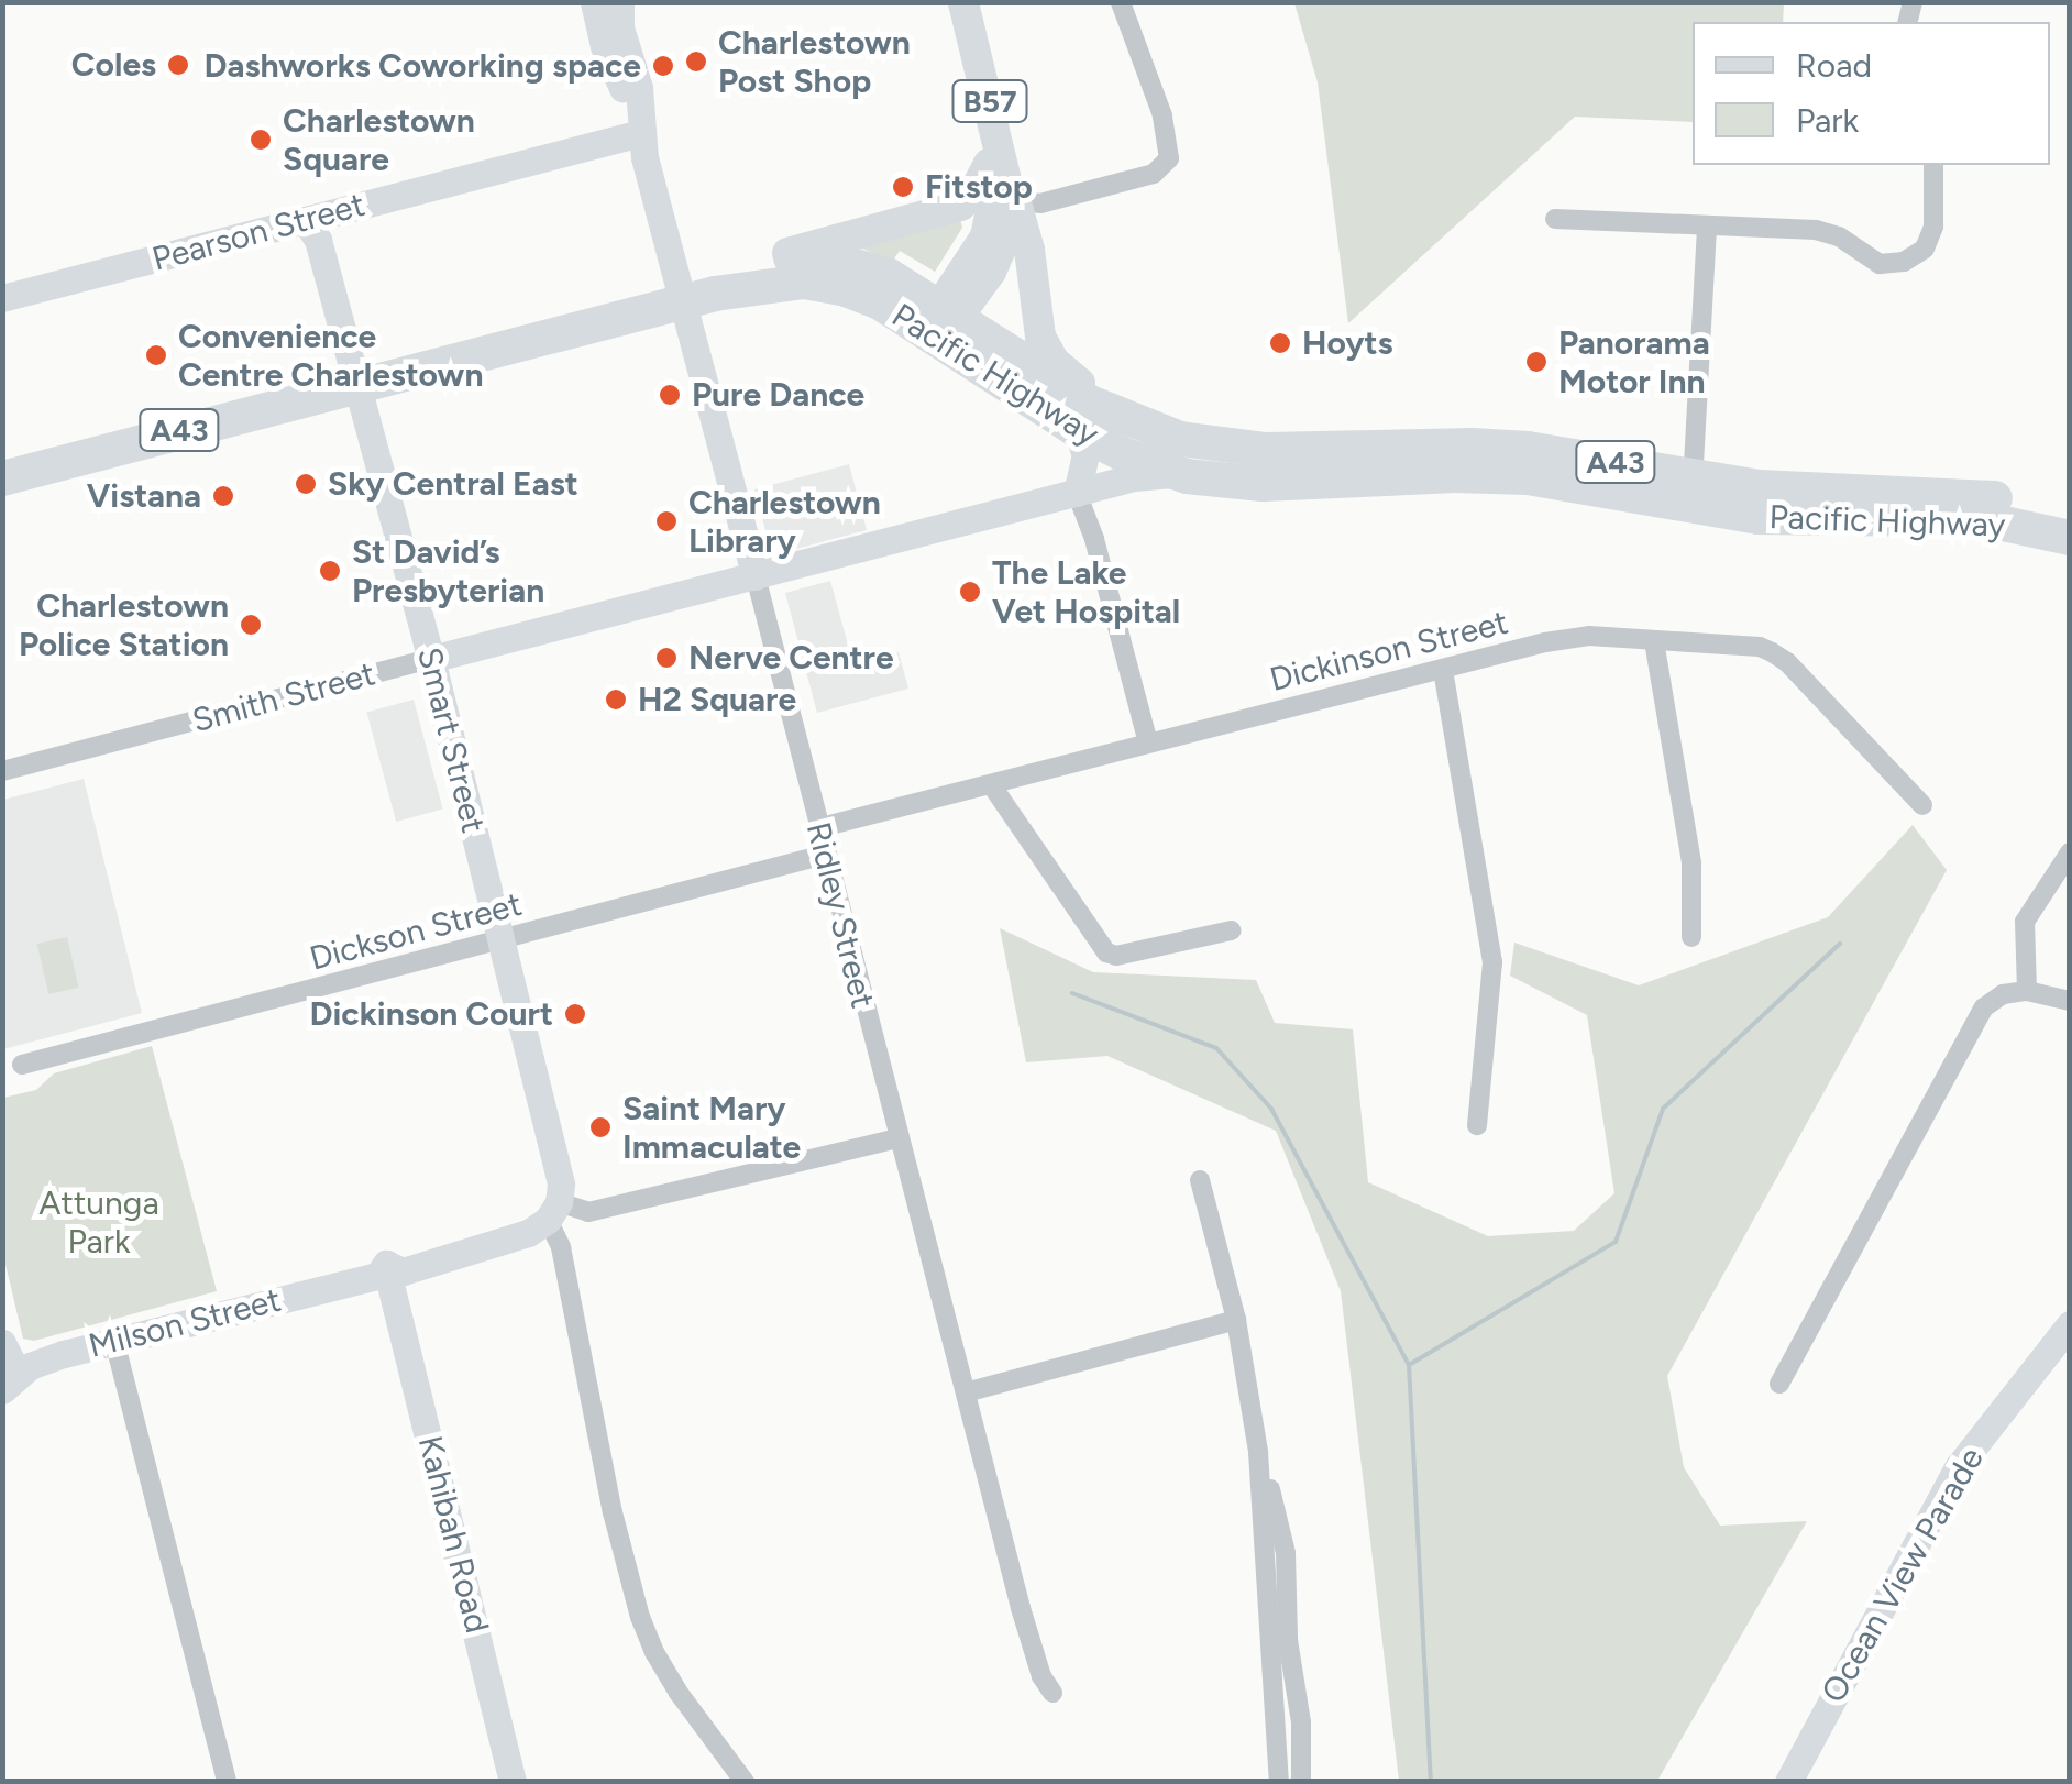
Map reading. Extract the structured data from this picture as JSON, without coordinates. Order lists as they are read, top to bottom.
{
  "streets": {
    "highway": ["Pacific Highway", "A43"],
    "main road": ["B57"],
    "street": [
      "Pearson Street",
      "Dickinson Street",
      "Smith Street",
      "Smart Street",
      "Ridley Street",
      "Dickson Street",
      "Milson Street",
      "Kahibah Road",
      "Ocean View Parade"
    ]
  },
  "crossings": [
    ["B57", "Pacific Highway"],
    ["Pearson Street", "Smart Street"],
    ["Pearson Street", "Ridley Street"],
    ["Pacific Highway", "Smith Street"],
    ["Pacific Highway", "Smart Street"],
    ["Pacific Highway", "Ridley Street"],
    ["Dickinson Street", "Ridley Street"],
    ["Smith Street", "Smart Street"],
    ["Smith Street", "Ridley Street"],
    ["Smart Street", "Dickson Street"],
    ["Smart Street", "Milson Street"],
    ["Ridley Street", "Dickson Street"],
    ["Milson Street", "Kahibah Road"]
  ],
  "parks": ["Attunga Park"],
  "places": [
    "Charlestown Post Shop",
    "Coles",
    "Dashworks Coworking space",
    "Charlestown Square",
    "Fitstop",
    "Hoyts",
    "Convenience Centre Charlestown",
    "Panorama Motor Inn",
    "Pure Dance",
    "Sky Central East",
    "Vistana",
    "Charlestown Library",
    "St David’s Presbyterian",
    "The Lake Vet Hospital",
    "Charlestown Police Station",
    "Nerve Centre",
    "H2 Square",
    "Dickinson Court",
    "Saint Mary Immaculate"
  ],
  "legend": ["Road", "Park"]
}
